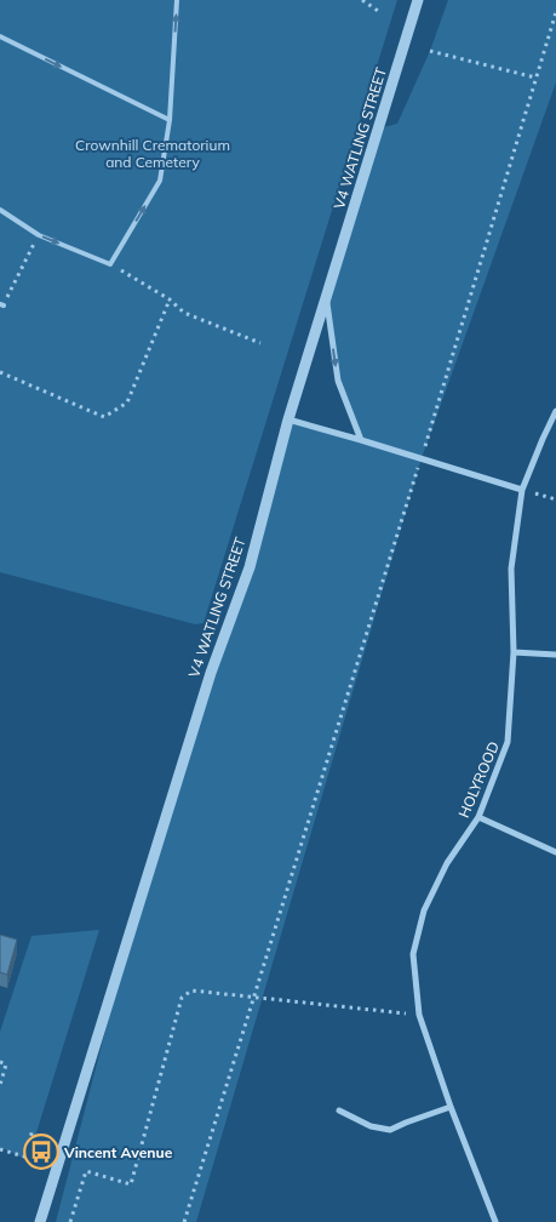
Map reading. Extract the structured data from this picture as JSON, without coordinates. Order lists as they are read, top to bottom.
{
  "streets": {
    "street": ["V4 WATLING STREET", "HOLYROOD"]
  },
  "parks": ["Crownhill Crematorium and Cemetery"],
  "places": {
    "bus stop": ["Vincent Avenue"]
  }
}
